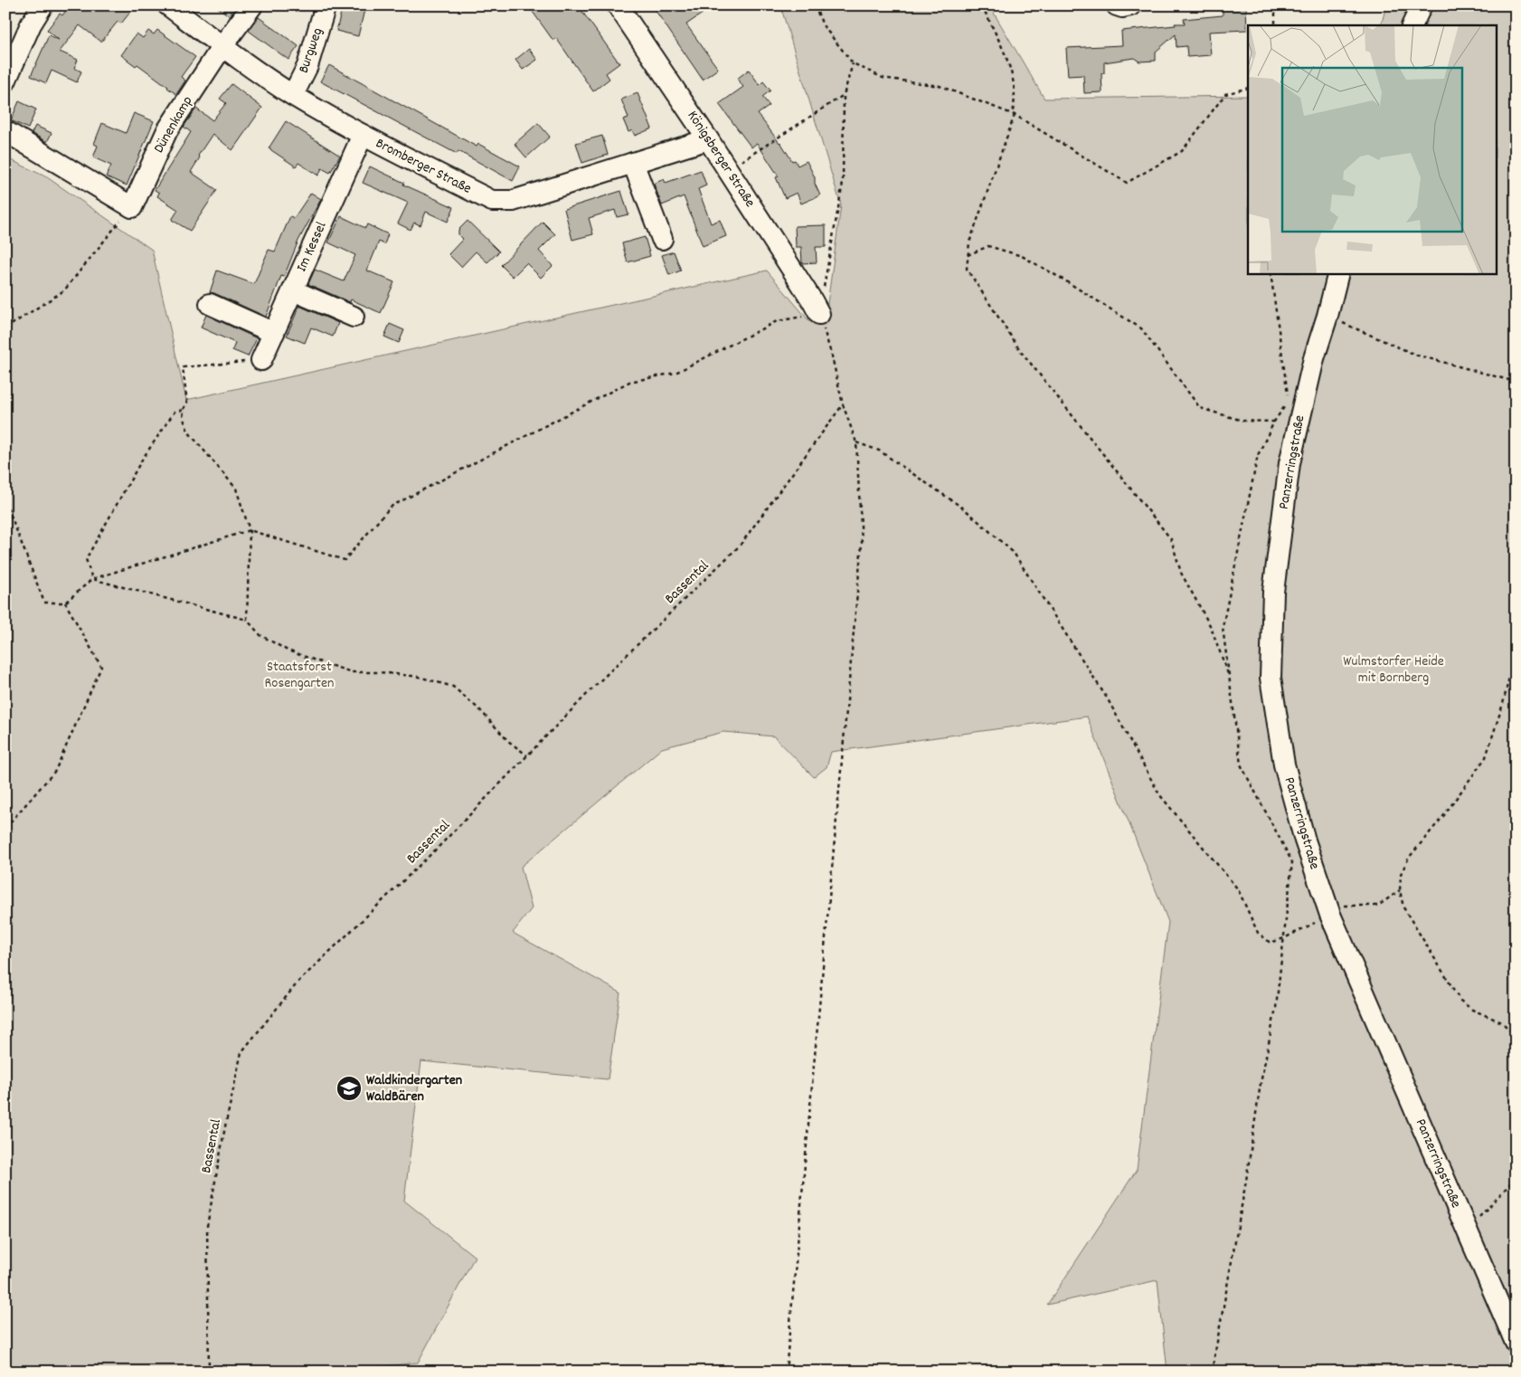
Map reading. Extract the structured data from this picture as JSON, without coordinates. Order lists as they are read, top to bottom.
{
  "streets": {
    "street": [
      "Burgweg",
      "Dünenkamp",
      "Königsberger Straße",
      "Bromberger Straße",
      "Im Kessel",
      "Panzerringstraße"
    ],
    "path": ["Bassental"]
  },
  "crossings": [
    ["Burgweg", "Bromberger Straße"],
    ["Dünenkamp", "Bromberger Straße"],
    ["Königsberger Straße", "Bromberger Straße"],
    ["Bromberger Straße", "Im Kessel"]
  ],
  "parks": ["Wulmstorfer Heide mit Bornberg", "Staatsforst Rosengarten"],
  "places": {
    "school or university": ["Waldkindergarten WaldBären"]
  }
}
